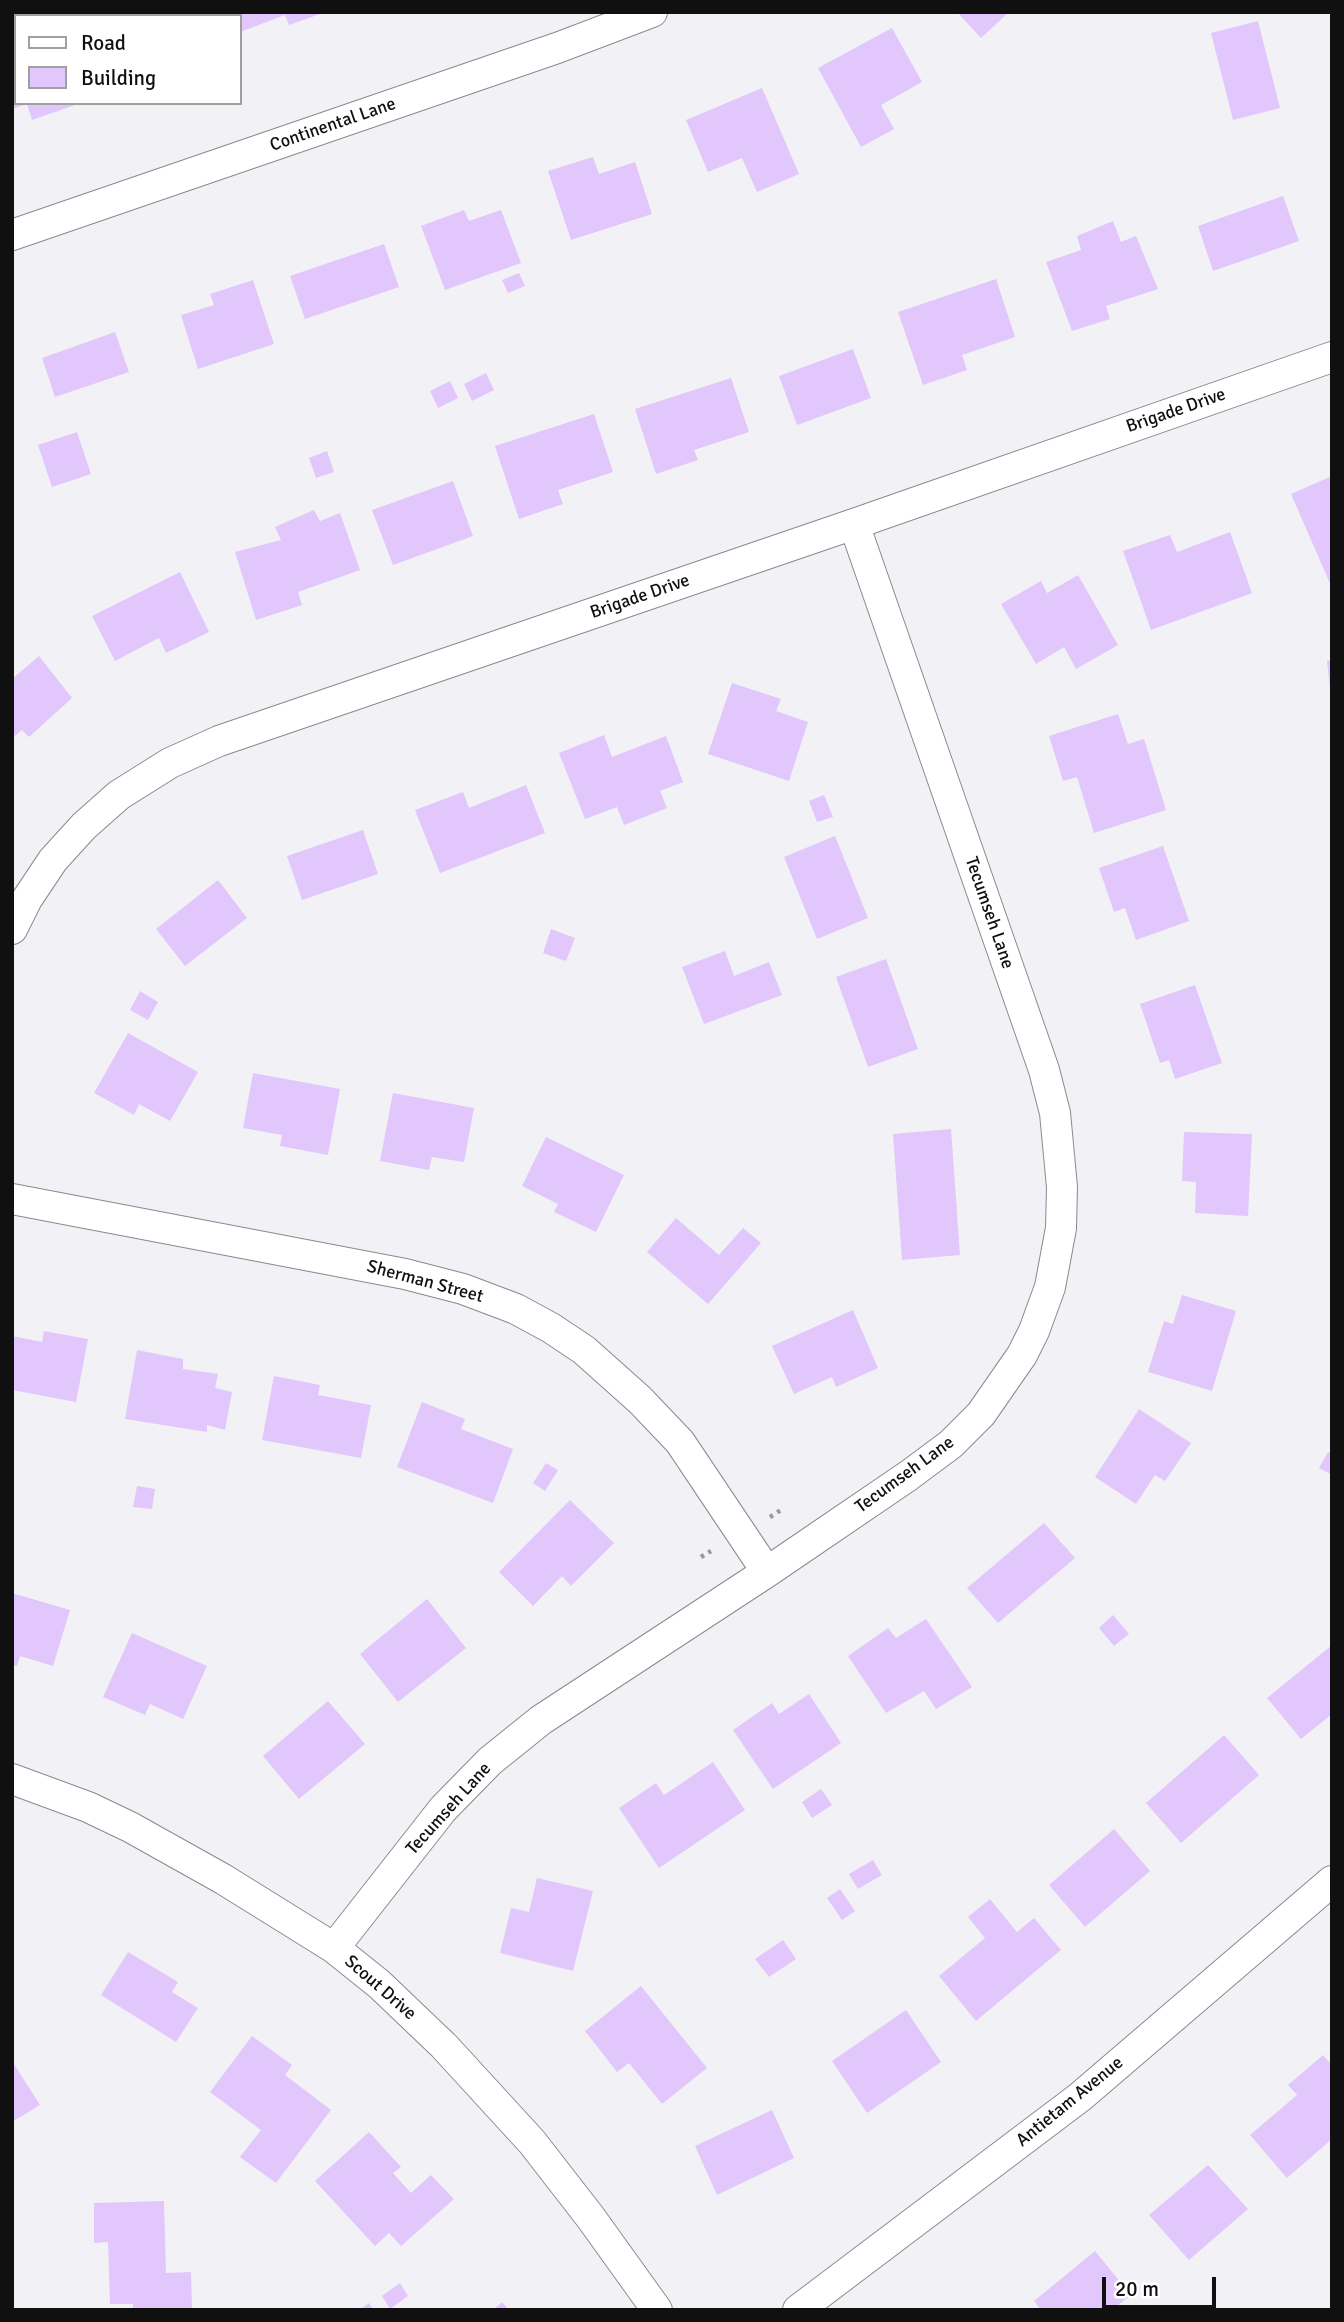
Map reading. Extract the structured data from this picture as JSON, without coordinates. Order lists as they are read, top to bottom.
{
  "streets": {
    "street": [
      "Continental Lane",
      "Brigade Drive",
      "Tecumseh Lane",
      "Sherman Street",
      "Scout Drive",
      "Antietam Avenue"
    ]
  },
  "crossings": [
    ["Brigade Drive", "Tecumseh Lane"],
    ["Tecumseh Lane", "Sherman Street"],
    ["Tecumseh Lane", "Scout Drive"]
  ],
  "legend": ["Road", "Building"],
  "scale_bar": "20 m"
}
